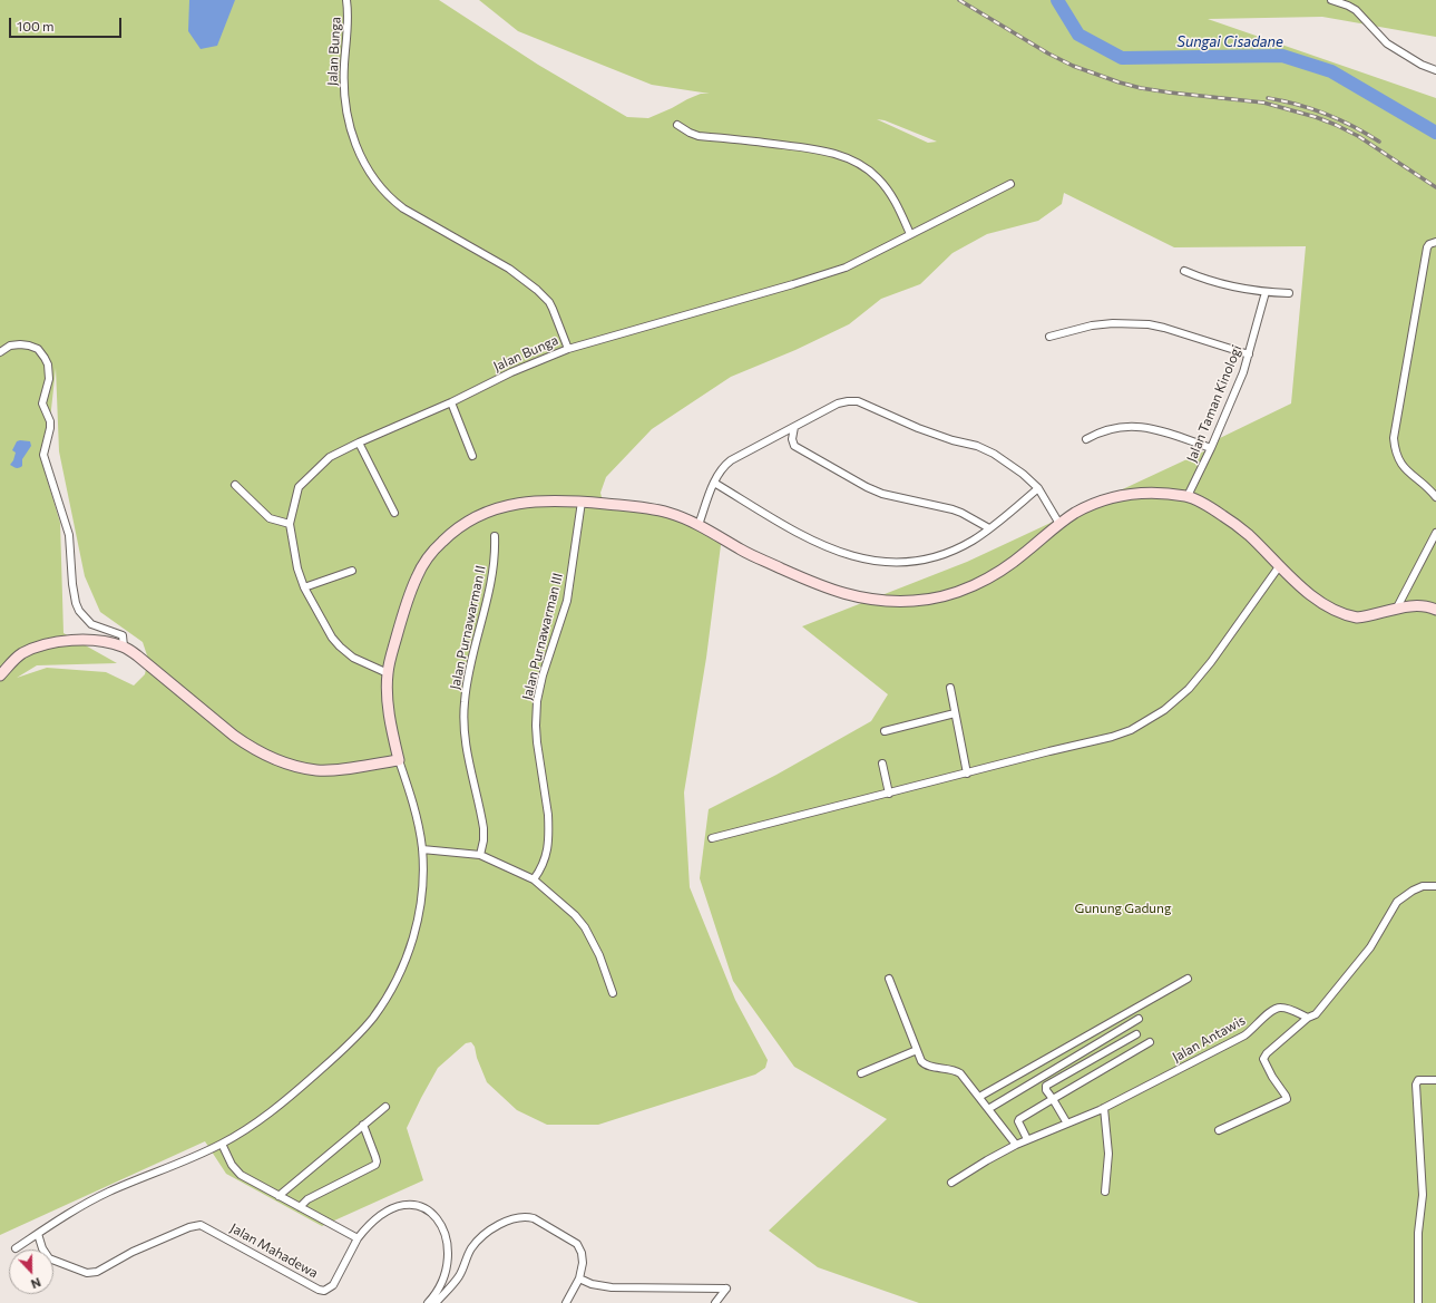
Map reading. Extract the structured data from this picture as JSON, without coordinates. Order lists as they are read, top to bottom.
{
  "streets": {
    "street": [
      "Jalan Bunga",
      "Jalan Taman Kinologi",
      "Jalan Purnawarman II",
      "Jalan Purnawarman III",
      "Jalan Antawis",
      "Jalan Mahadewa"
    ]
  },
  "water": ["Sungai Cisadane"],
  "parks": ["Gunung Gadung"],
  "scale_bar": "100 m",
  "north": "bottom"
}
